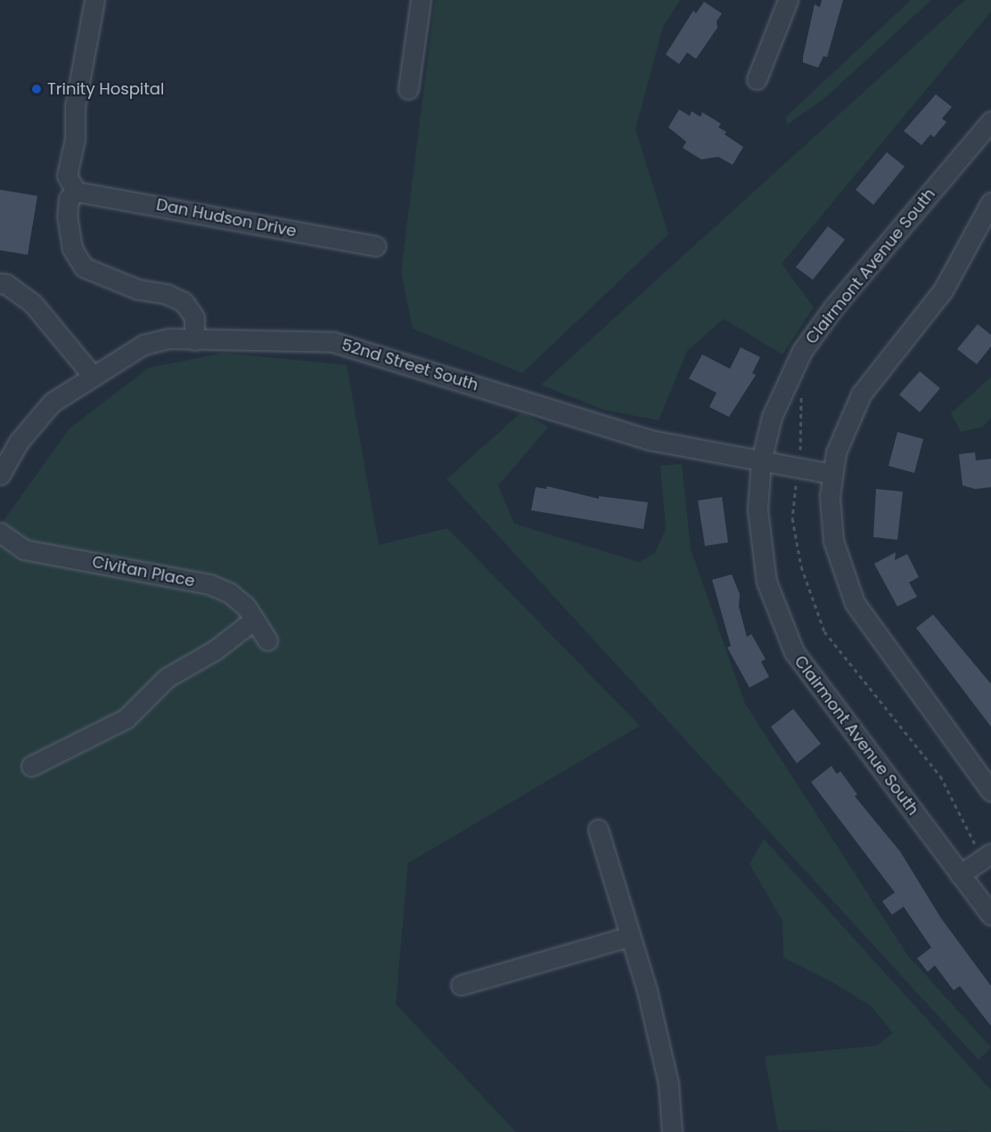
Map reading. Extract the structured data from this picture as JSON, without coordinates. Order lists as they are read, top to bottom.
{
  "streets": {
    "street": [
      "Dan Hudson Drive",
      "Clairmont Avenue South",
      "52nd Street South",
      "Civitan Place"
    ]
  },
  "crossings": [
    ["Clairmont Avenue South", "52nd Street South"]
  ],
  "places": ["Trinity Hospital"]
}
